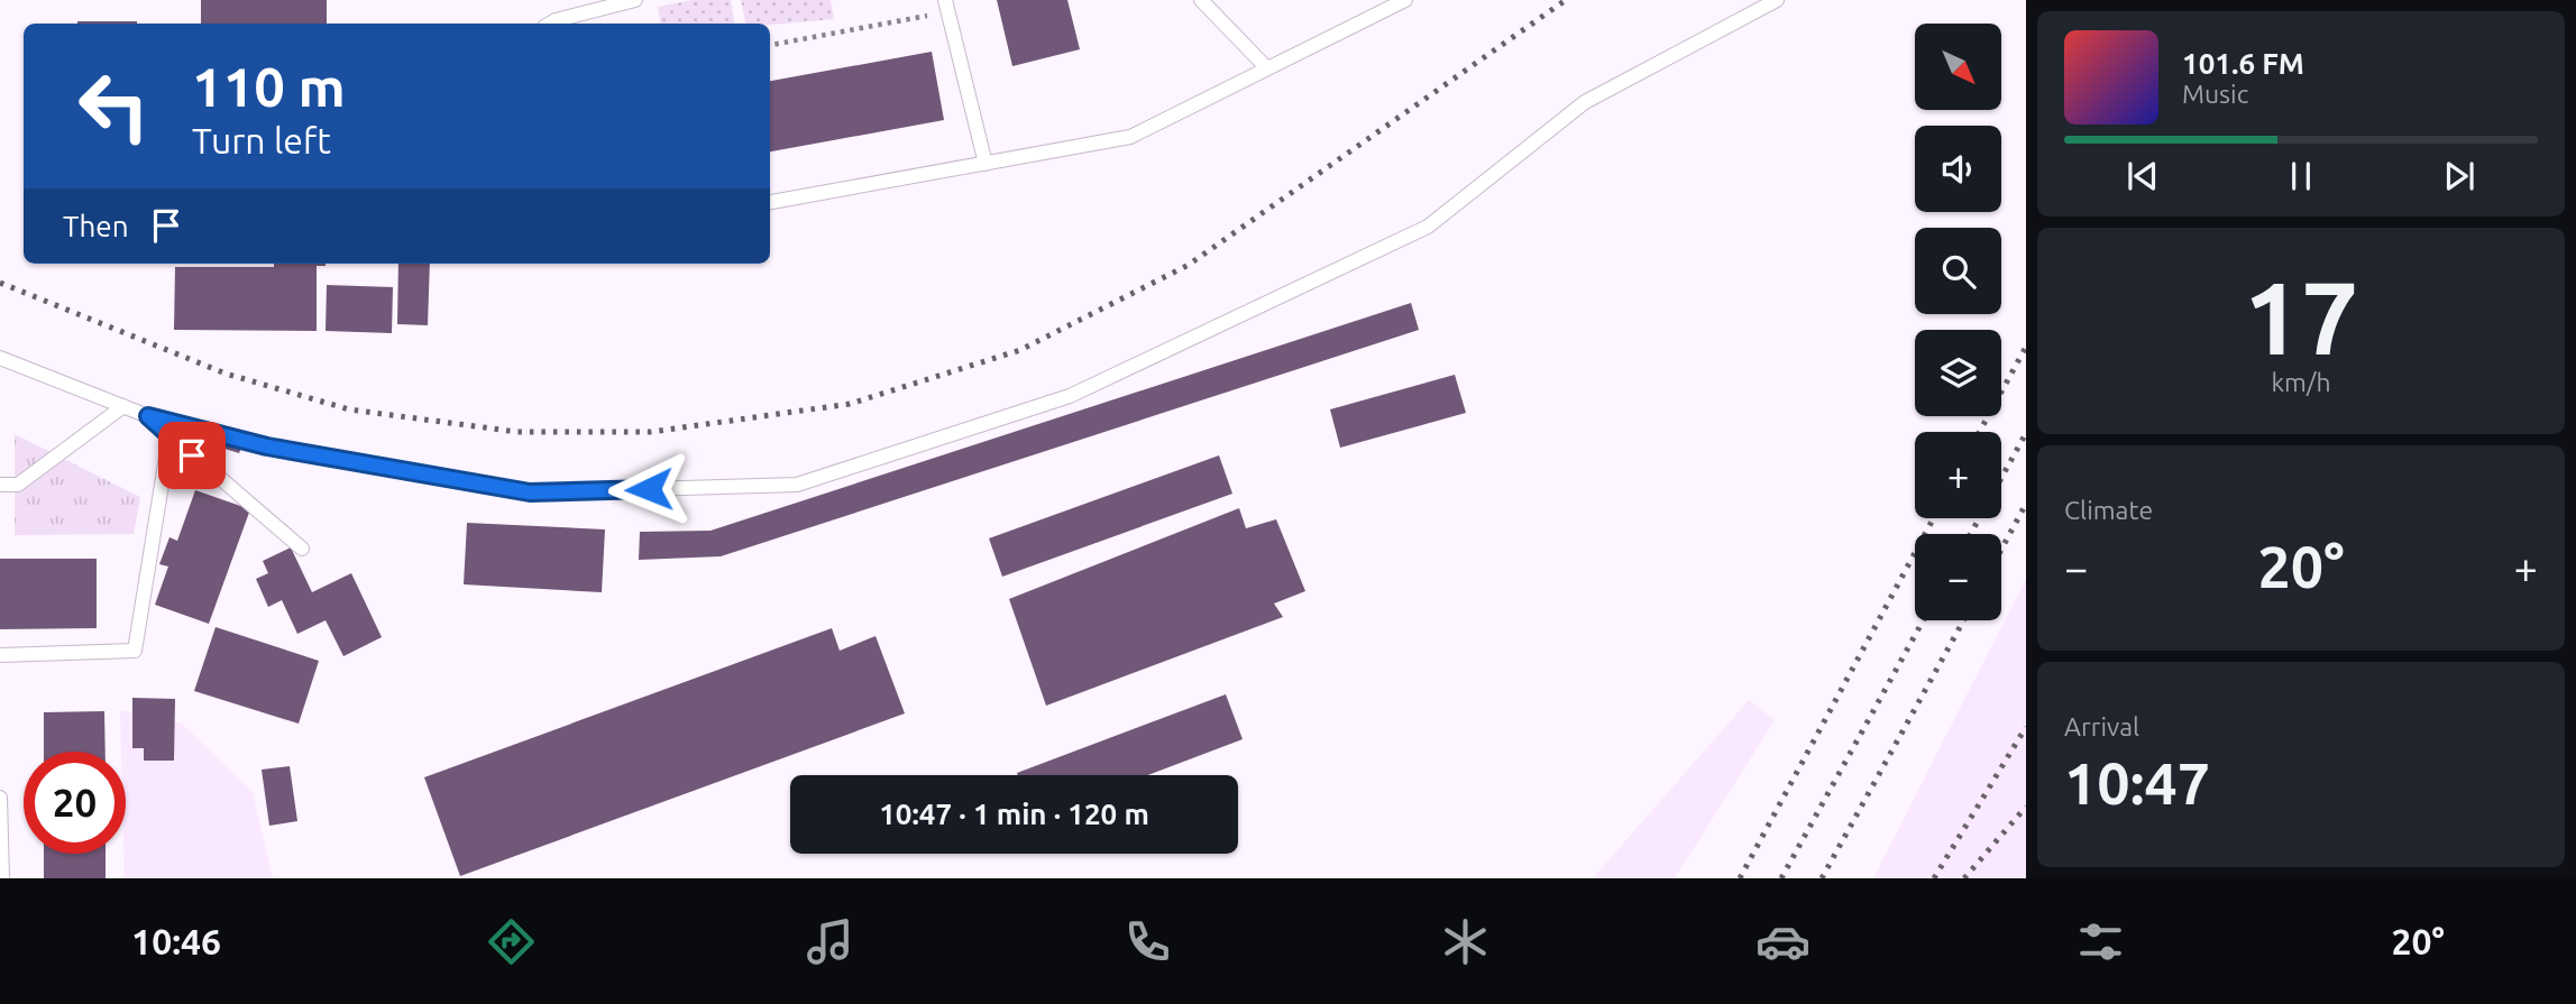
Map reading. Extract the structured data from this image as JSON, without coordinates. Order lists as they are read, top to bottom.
{
  "north": "bottom right",
  "page": {
    "map_buttons": ["+", "−"],
    "turn": ["110 m", "Turn left"],
    "song": ["101.6 FM", "Music"],
    "then": "Then",
    "tile": [
      ["17", "km/h"],
      "Climate",
      ["Arrival", "10:47"]
    ],
    "heat": ["−", "20°", "+"],
    "limit": "20",
    "trip": "10:47 · 1 min · 120 m",
    "tabs": ["10:46", "20°"]
  }
}
